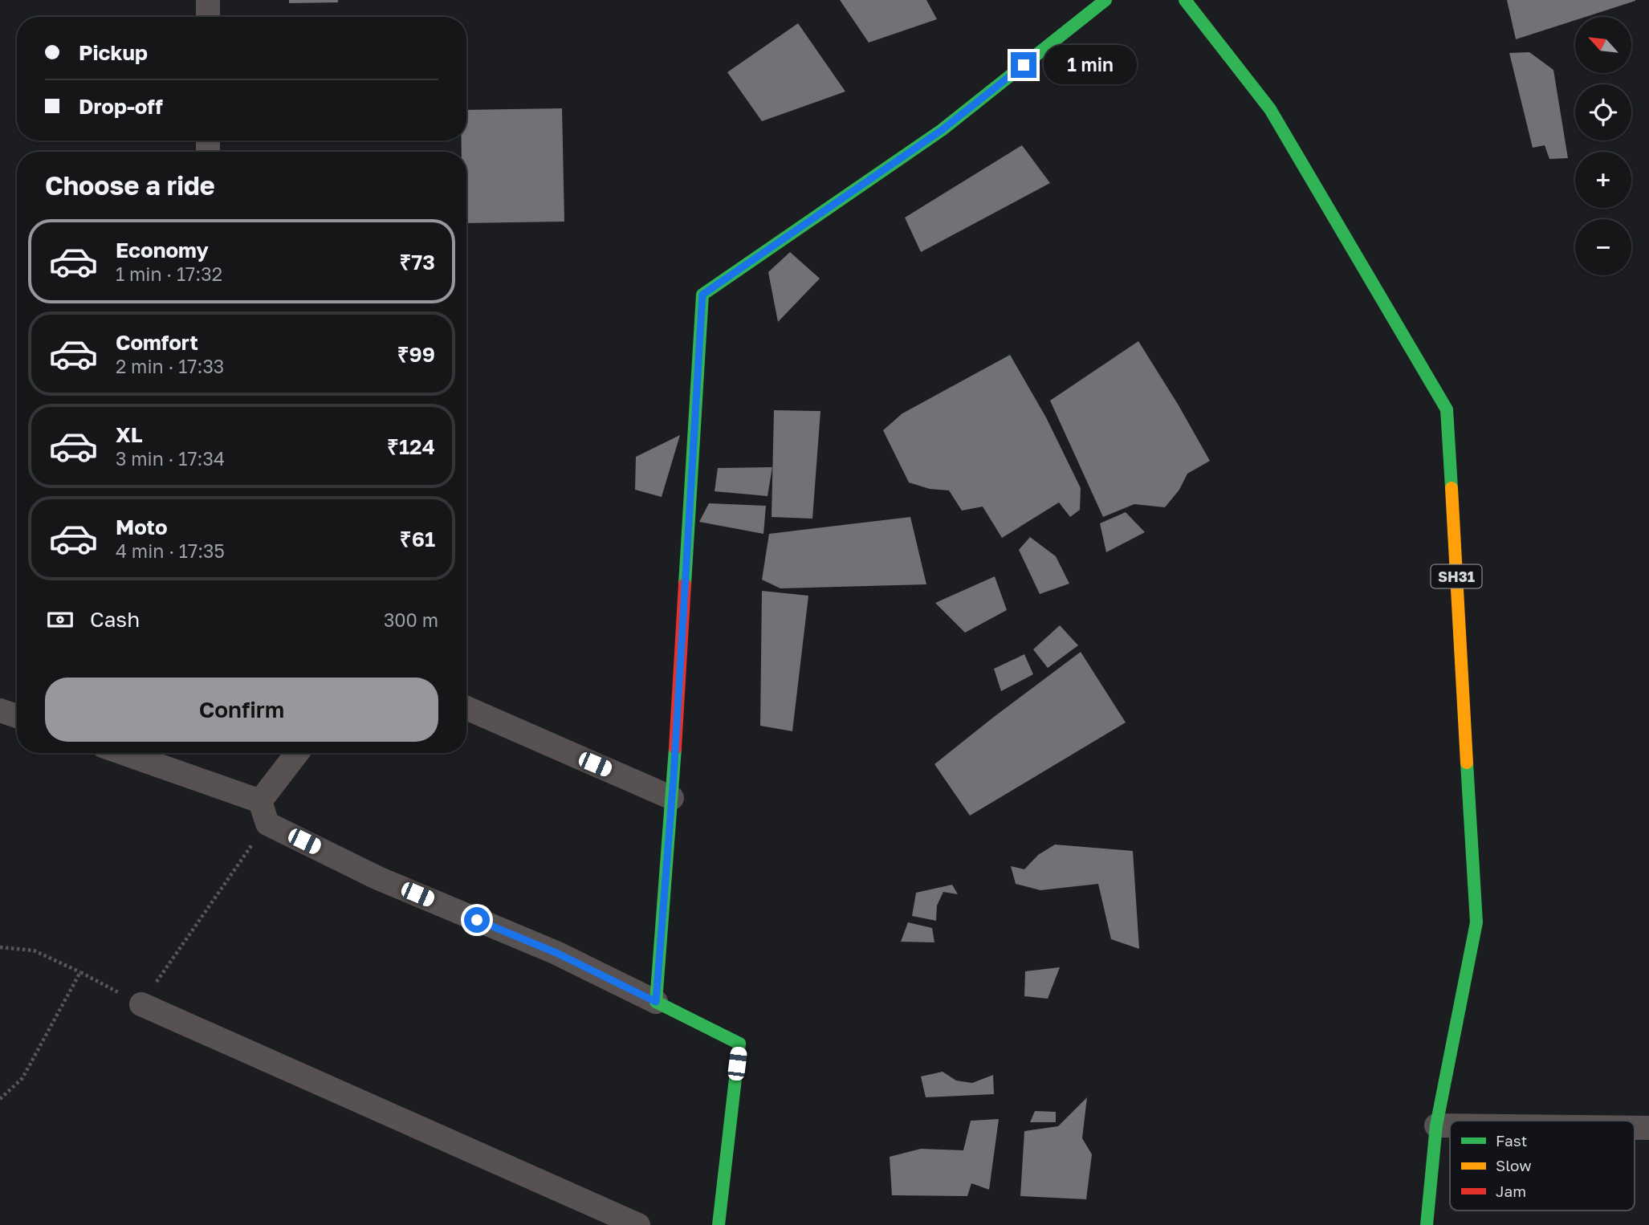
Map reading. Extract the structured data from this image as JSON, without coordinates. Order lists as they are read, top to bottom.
{
  "streets": {
    "street": ["SH31"]
  },
  "legend": ["Fast", "Slow", "Jam"],
  "north": "top left",
  "page": {
    "map_buttons": ["+", "−"],
    "banner": ["Pickup", "Drop-off"],
    "bubble": "1 min",
    "heading": "Choose a ride",
    "list": [
      {
        "name": "Economy",
        "note": "1 min · 17:32",
        "value": "₹73"
      },
      {
        "name": "Comfort",
        "note": "2 min · 17:33",
        "value": "₹99"
      },
      {
        "name": "XL",
        "note": "3 min · 17:34",
        "value": "₹124"
      },
      {
        "name": "Moto",
        "note": "4 min · 17:35",
        "value": "₹61"
      }
    ],
    "pay": ["Cash", "300 m"],
    "buttons": "Confirm"
  }
}
